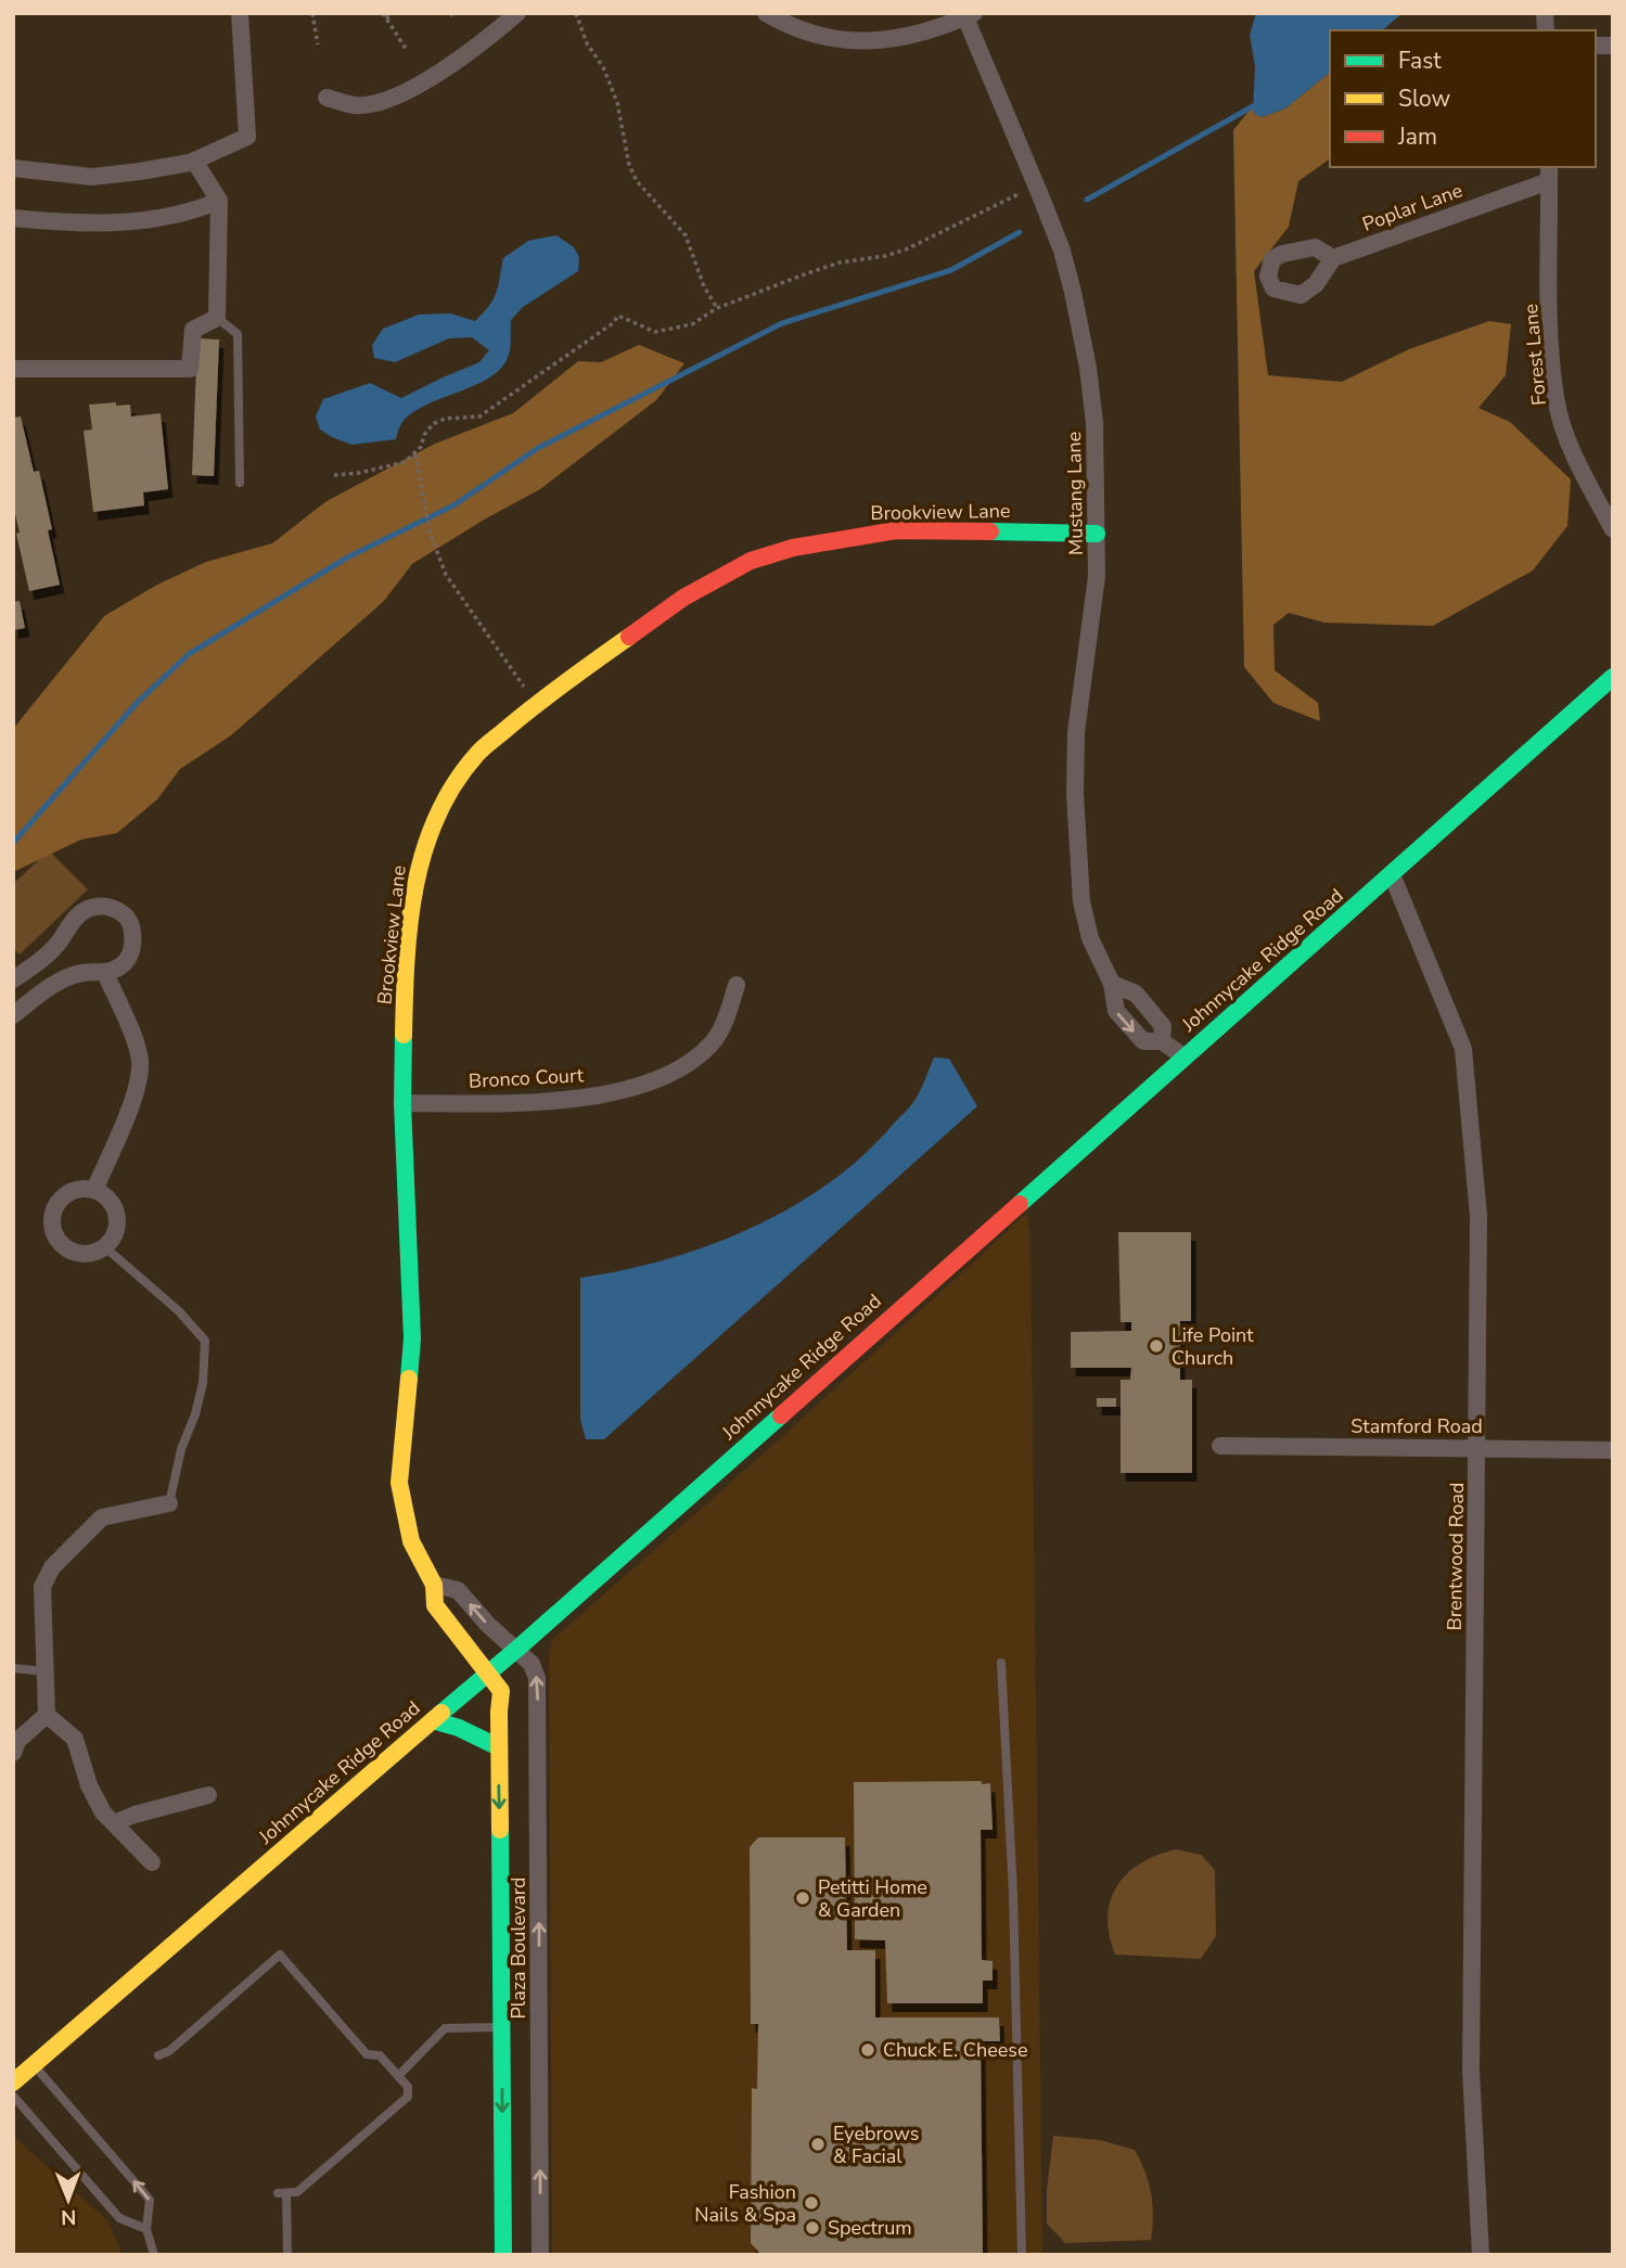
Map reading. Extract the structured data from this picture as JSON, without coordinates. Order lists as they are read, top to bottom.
{
  "streets": {
    "street": [
      "Poplar Lane",
      "Forest Lane",
      "Mustang Lane",
      "Brookview Lane",
      "Johnnycake Ridge Road",
      "Bronco Court",
      "Stamford Road",
      "Brentwood Road",
      "Plaza Boulevard"
    ]
  },
  "crossings": [
    ["Poplar Lane", "Forest Lane"],
    ["Mustang Lane", "Brookview Lane"],
    ["Mustang Lane", "Johnnycake Ridge Road"],
    ["Brookview Lane", "Johnnycake Ridge Road"],
    ["Brookview Lane", "Bronco Court"],
    ["Brookview Lane", "Plaza Boulevard"],
    ["Johnnycake Ridge Road", "Brentwood Road"],
    ["Johnnycake Ridge Road", "Plaza Boulevard"],
    ["Stamford Road", "Brentwood Road"]
  ],
  "places": [
    "Life Point Church",
    "Petitti Home & Garden",
    "Chuck E. Cheese",
    "Eyebrows & Facial",
    "Fashion Nails & Spa",
    "Spectrum"
  ],
  "legend": ["Fast", "Slow", "Jam"],
  "north": "bottom"
}
